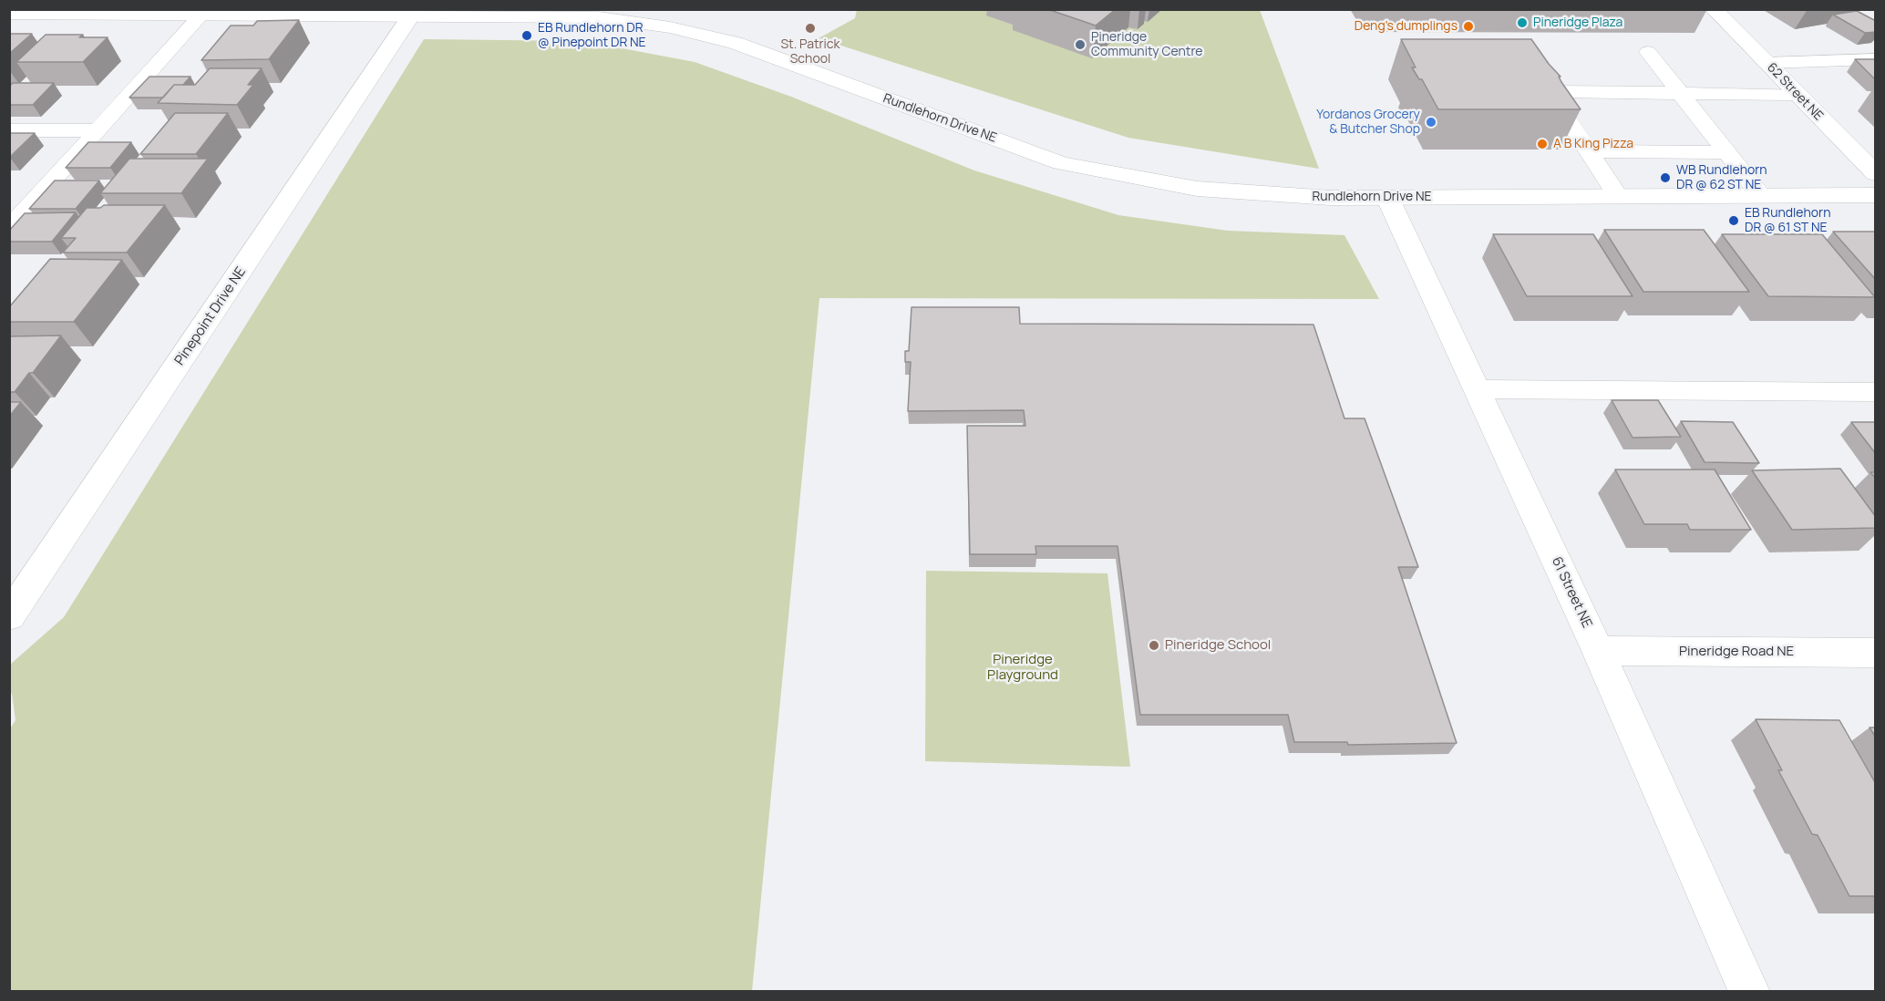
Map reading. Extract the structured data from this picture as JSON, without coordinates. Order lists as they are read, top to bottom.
{
  "streets": {
    "street": [
      "62 Street NE",
      "Rundlehorn Drive NE",
      "Pinepoint Drive NE",
      "61 Street NE",
      "Pineridge Road NE"
    ]
  },
  "crossings": [
    ["Rundlehorn Drive NE", "Pinepoint Drive NE"],
    ["Rundlehorn Drive NE", "61 Street NE"],
    ["61 Street NE", "Pineridge Road NE"]
  ],
  "parks": ["Pineridge Playground"],
  "places": [
    "Pineridge Plaza",
    "Deng's dumplings",
    "St. Patrick School",
    "EB Rundlehorn DR @ Pinepoint DR NE",
    "Pineridge Community Centre",
    "Yordanos Grocery & Butcher Shop",
    "A B King Pizza",
    "WB Rundlehorn DR @ 62 ST NE",
    "EB Rundlehorn DR @ 61 ST NE",
    "Pineridge School"
  ]
}
